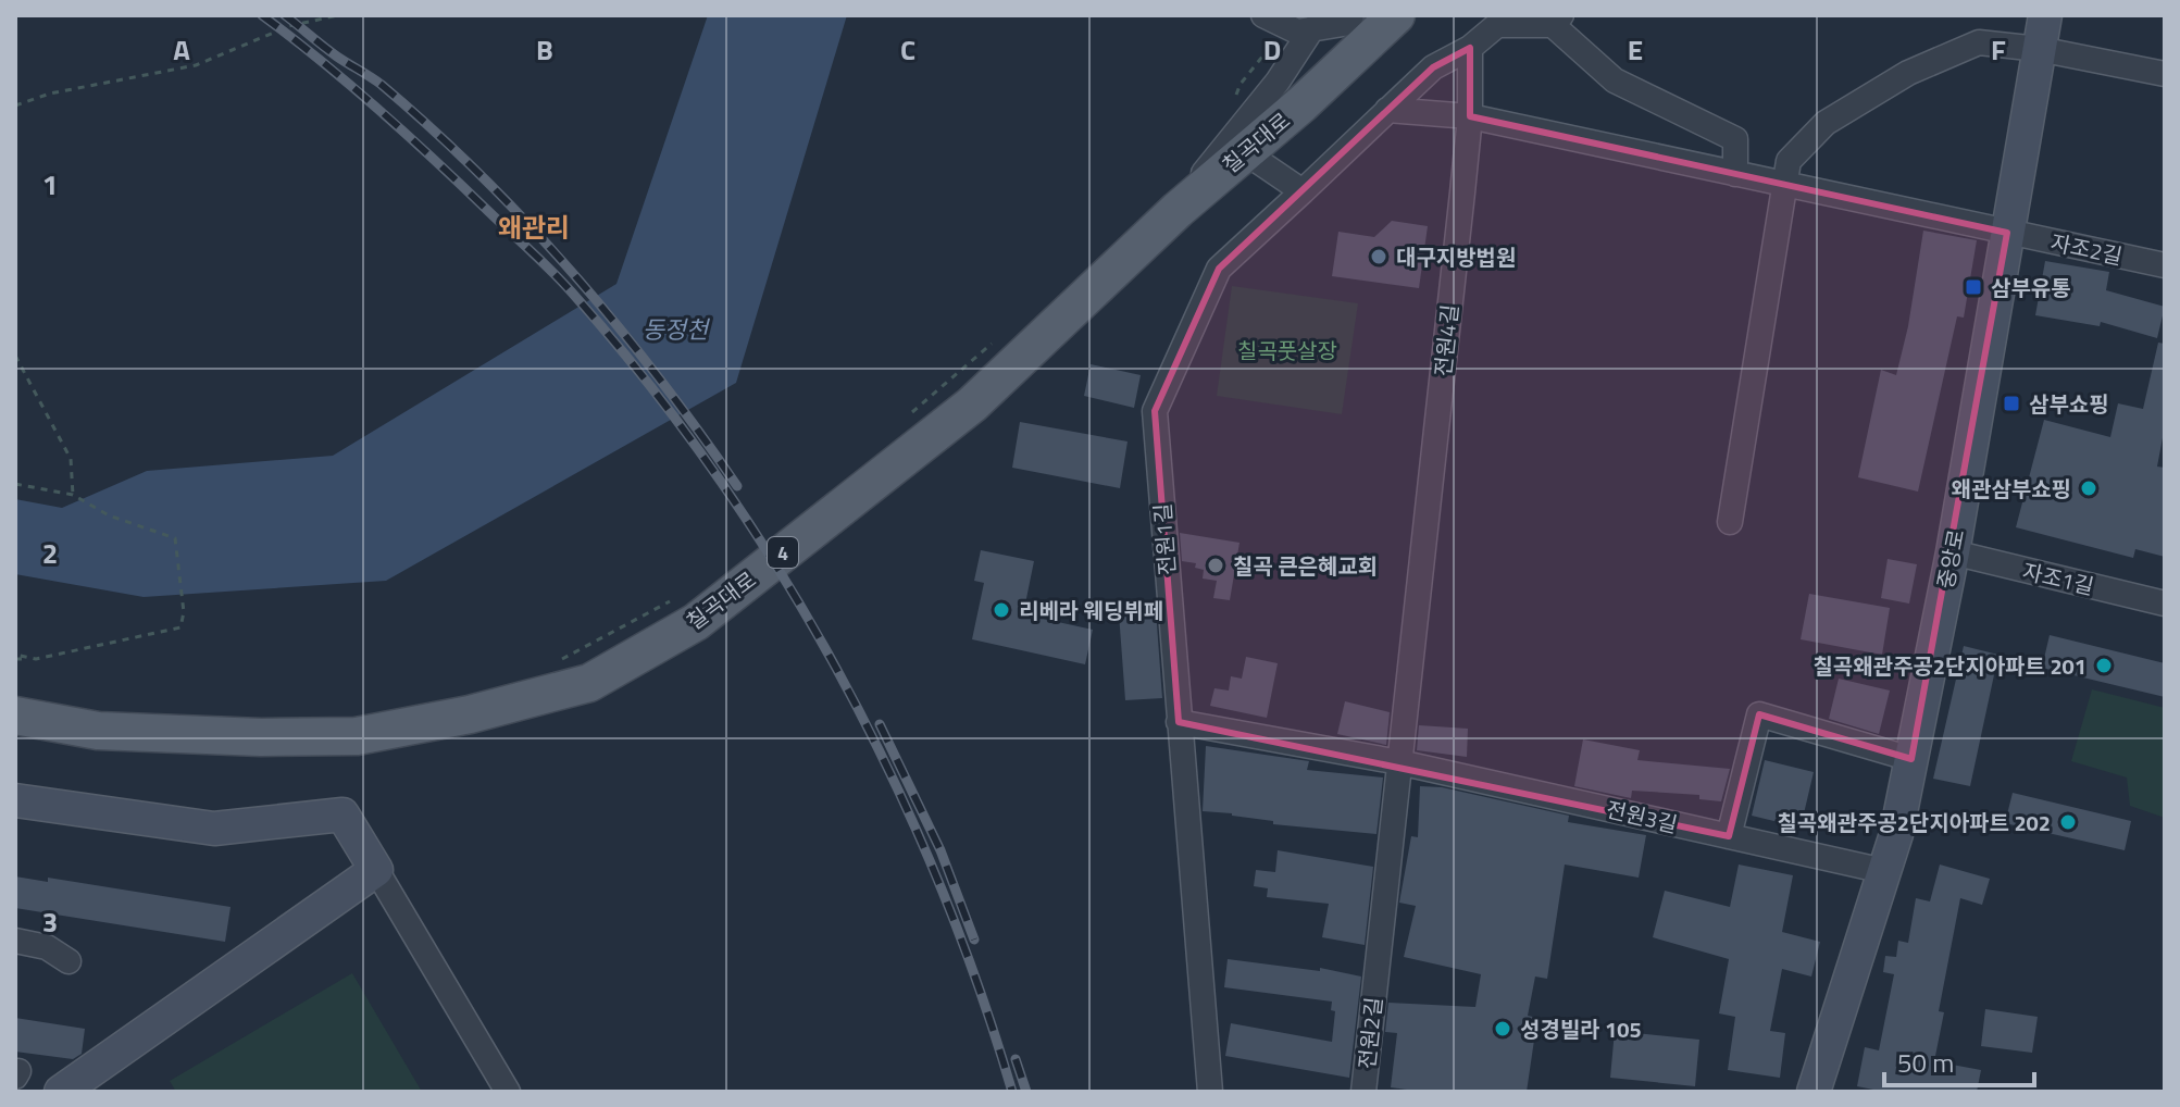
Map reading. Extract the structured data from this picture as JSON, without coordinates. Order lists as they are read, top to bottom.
{
  "streets": {
    "main road": ["칠곡대로", "4"],
    "street": [
      "자조2길",
      "전원4길",
      "전원1길",
      "중앙로",
      "자조1길",
      "전원3길",
      "전원2길"
    ]
  },
  "crossings": [
    ["자조2길", "중앙로"],
    ["전원4길", "전원1길"],
    ["전원4길", "전원3길"],
    ["전원4길", "전원2길"],
    ["전원1길", "전원3길"],
    ["중앙로", "자조1길"],
    ["중앙로", "전원3길"],
    ["전원3길", "전원2길"]
  ],
  "districts": ["왜관리"],
  "water": ["동정천"],
  "parks": ["칠곡풋살장"],
  "places": {
    "other": [
      "대구지방법원",
      "왜관삼부쇼핑",
      "칠곡 큰은혜교회",
      "리베라 웨딩뷔페",
      "칠곡왜관주공2단지아파트 201",
      "칠곡왜관주공2단지아파트 202",
      "성경빌라 105"
    ],
    "transit": ["삼부유통", "삼부쇼핑"]
  },
  "scale_bar": "50 m",
  "grid": {
    "columns": [
      "A",
      "B",
      "C",
      "D",
      "E",
      "F"
    ],
    "rows": ["1", "2", "3"]
  }
}
